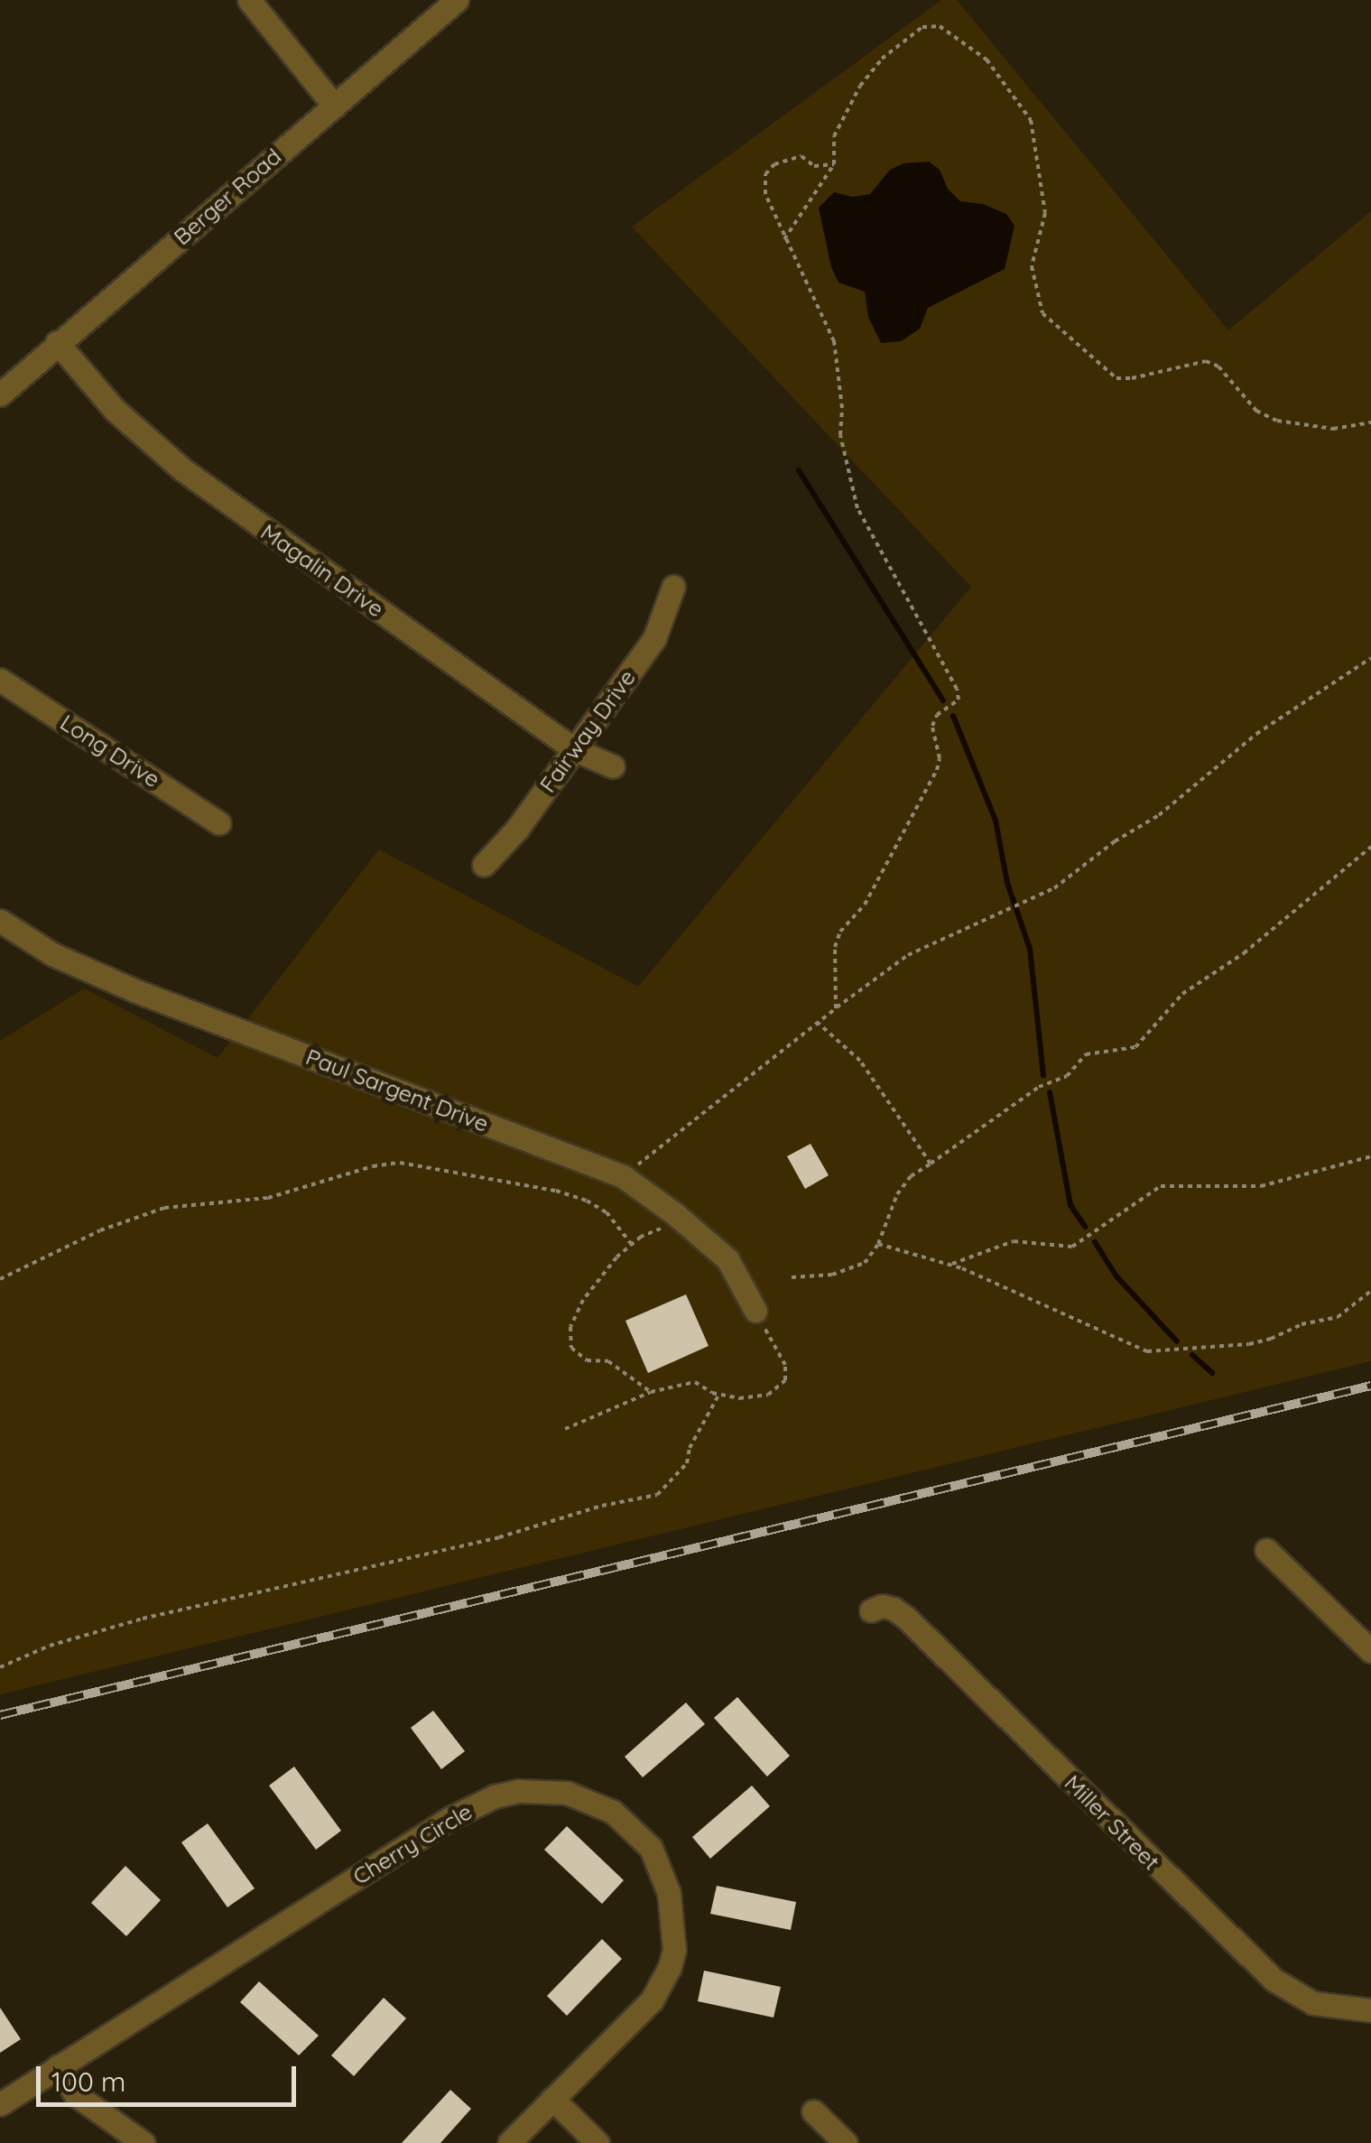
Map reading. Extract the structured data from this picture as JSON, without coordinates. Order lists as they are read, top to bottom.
{
  "streets": {
    "street": [
      "Berger Road",
      "Magalin Drive",
      "Fairway Drive",
      "Long Drive",
      "Paul Sargent Drive",
      "Miller Street",
      "Cherry Circle"
    ]
  },
  "crossings": [
    ["Berger Road", "Magalin Drive"],
    ["Magalin Drive", "Fairway Drive"]
  ],
  "scale_bar": "100 m"
}
